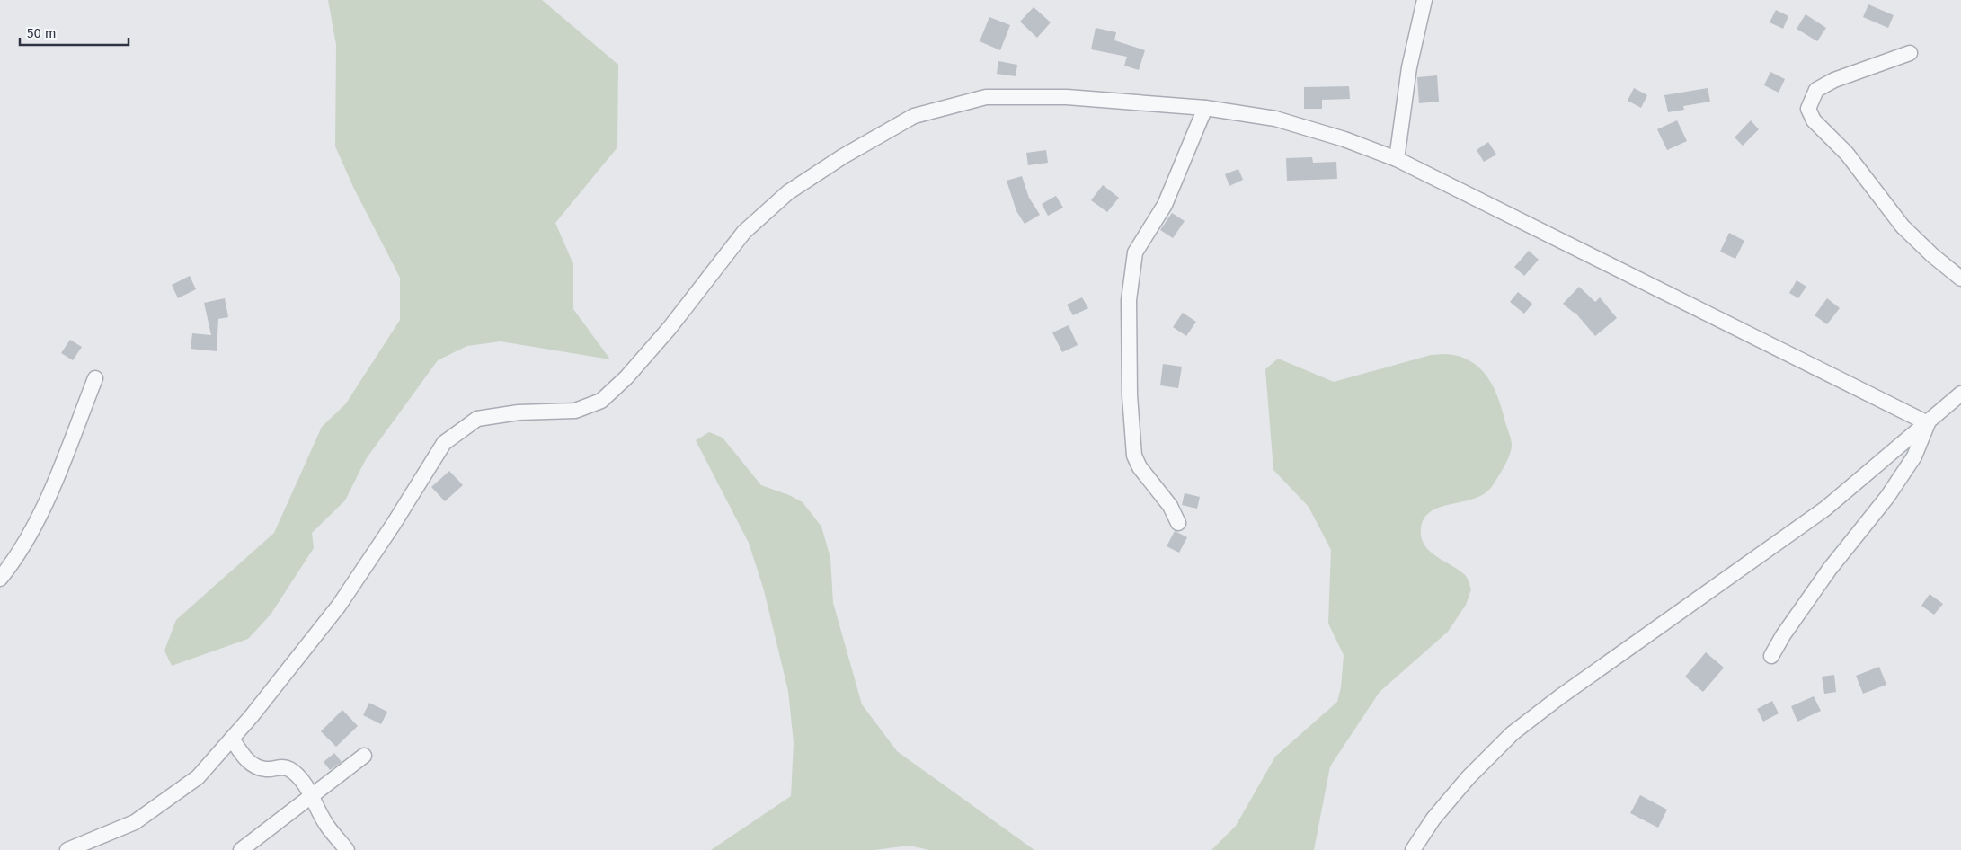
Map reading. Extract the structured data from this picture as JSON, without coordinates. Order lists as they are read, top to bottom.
{
  "scale_bar": "50 m"
}
